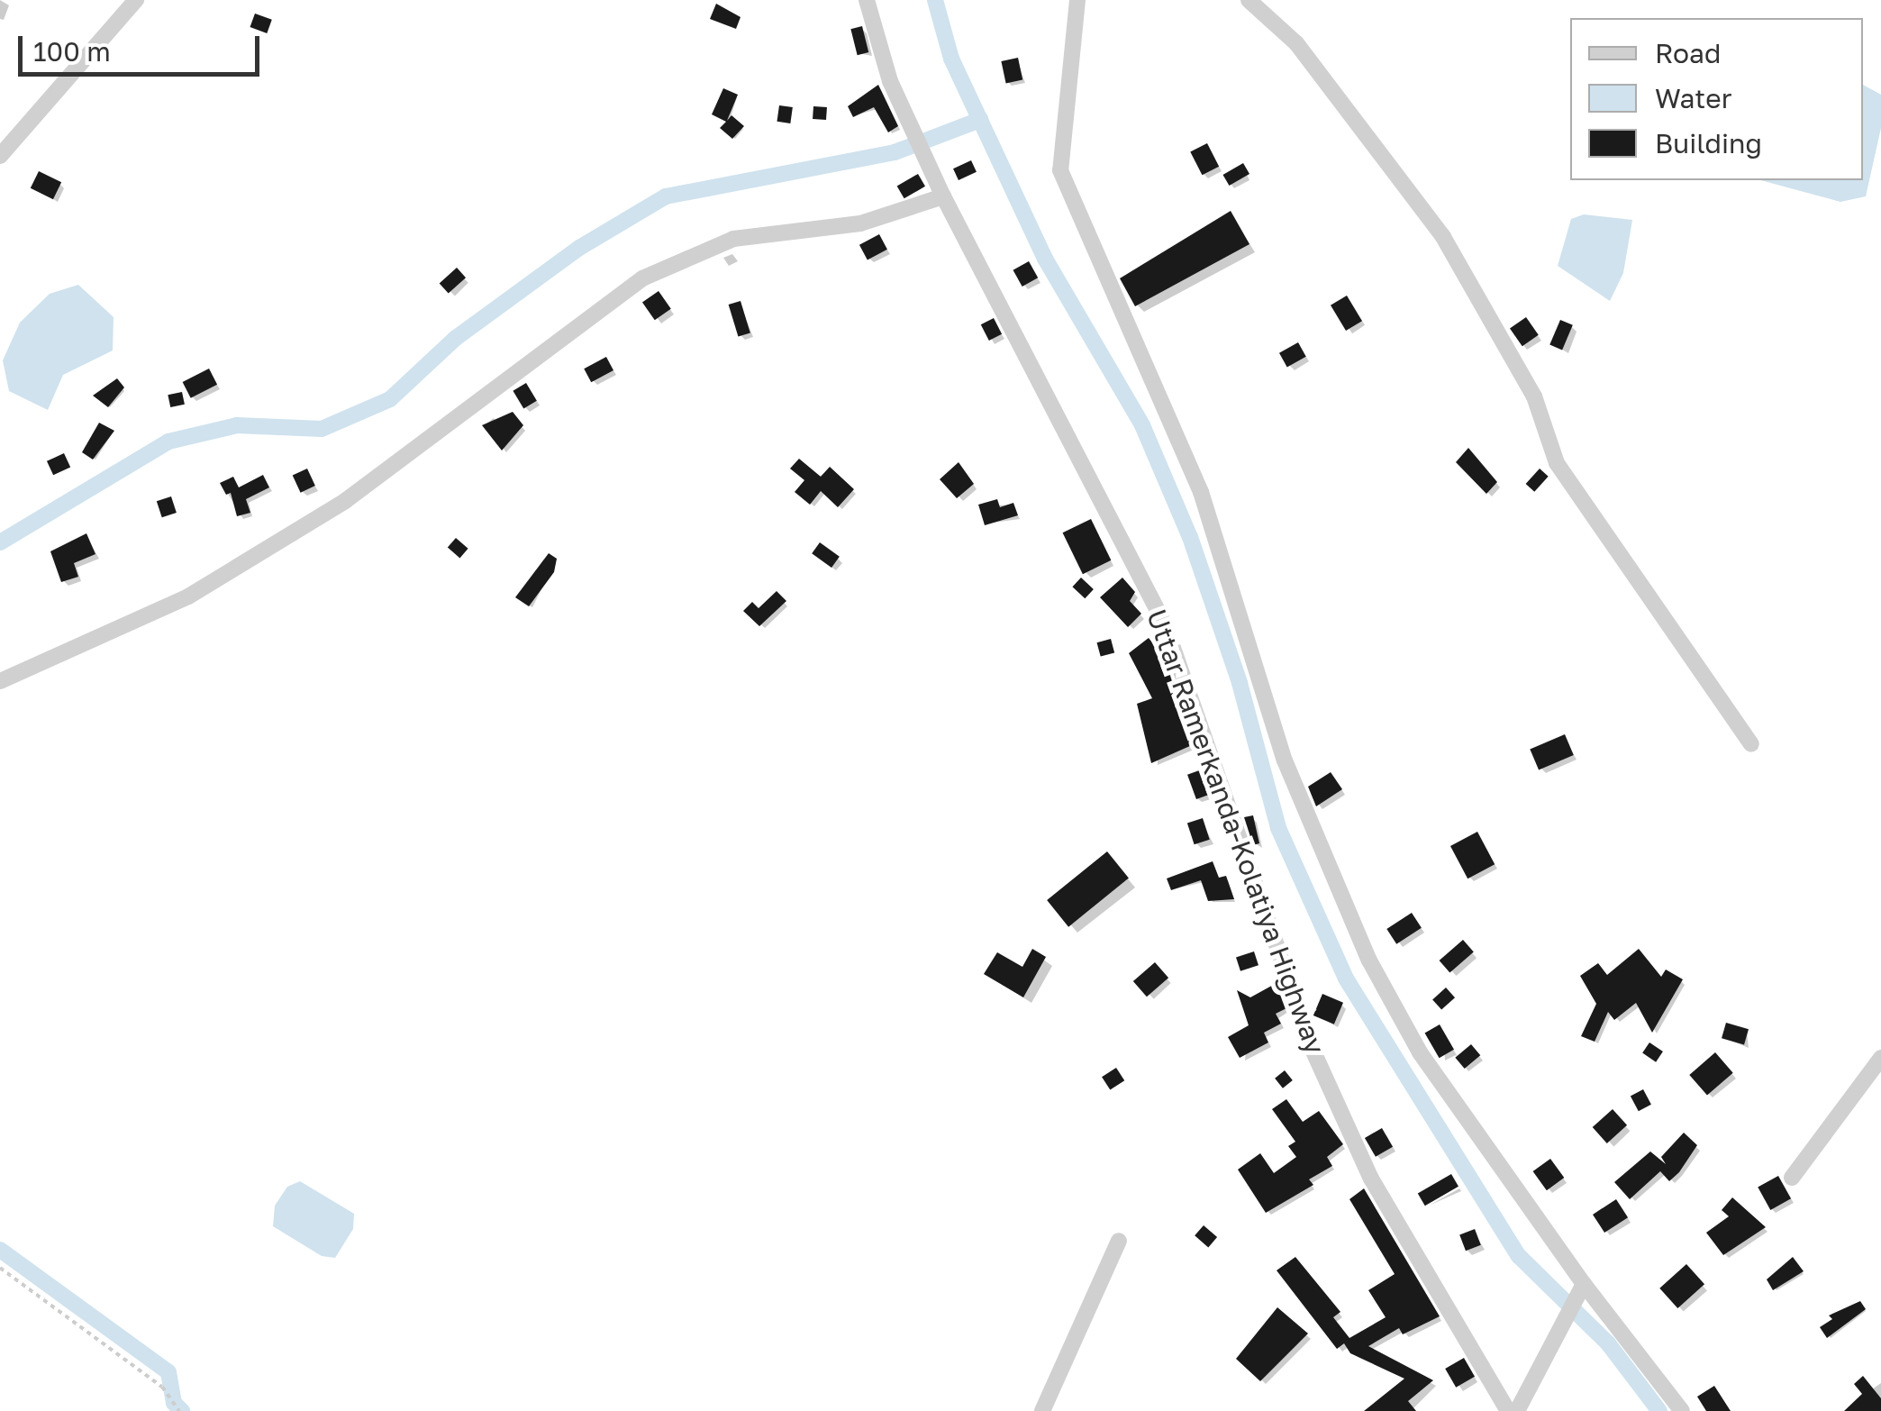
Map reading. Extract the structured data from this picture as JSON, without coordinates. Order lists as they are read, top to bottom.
{
  "streets": {
    "street": ["Uttar Ramerkanda-Kolatiya Highway"]
  },
  "legend": ["Road", "Water", "Building"],
  "scale_bar": "100 m"
}
